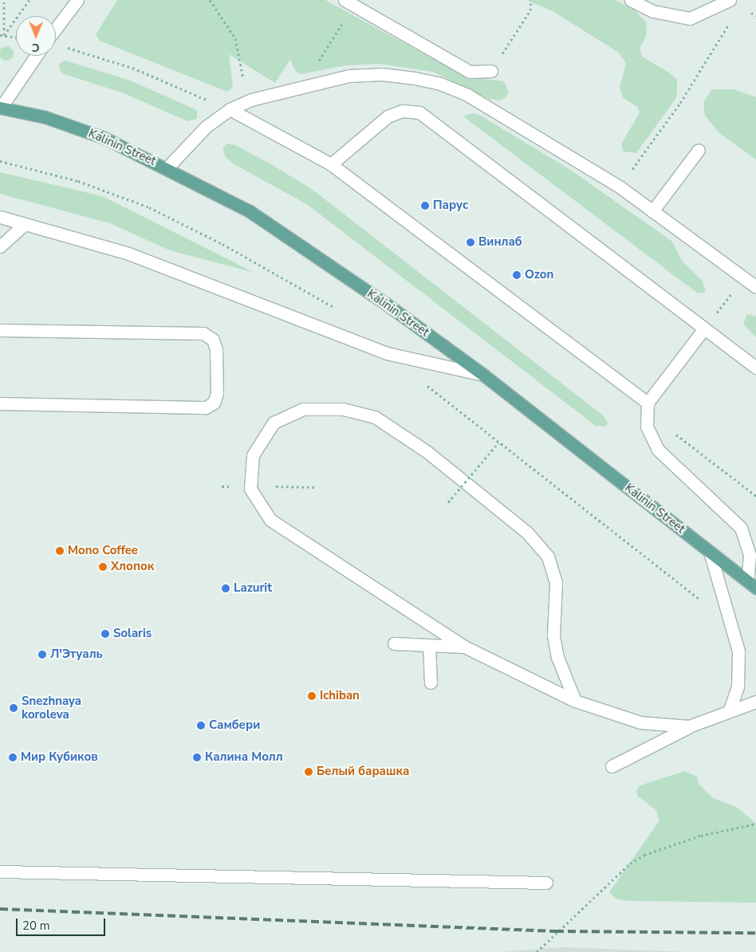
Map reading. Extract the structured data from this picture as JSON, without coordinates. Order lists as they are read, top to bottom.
{
  "streets": {
    "main road": ["Kalinin Street"]
  },
  "places": [
    "Парус",
    "Винлаб",
    "Ozon",
    "Mono Coffee",
    "Хлопок",
    "Lazurit",
    "Solaris",
    "Л'Этуаль",
    "Ichiban",
    "Snezhnaya koroleva",
    "Самбери",
    "Мир Кубиков",
    "Калина Молл",
    "Белый барашка"
  ],
  "scale_bar": "20 m",
  "north": "bottom"
}
